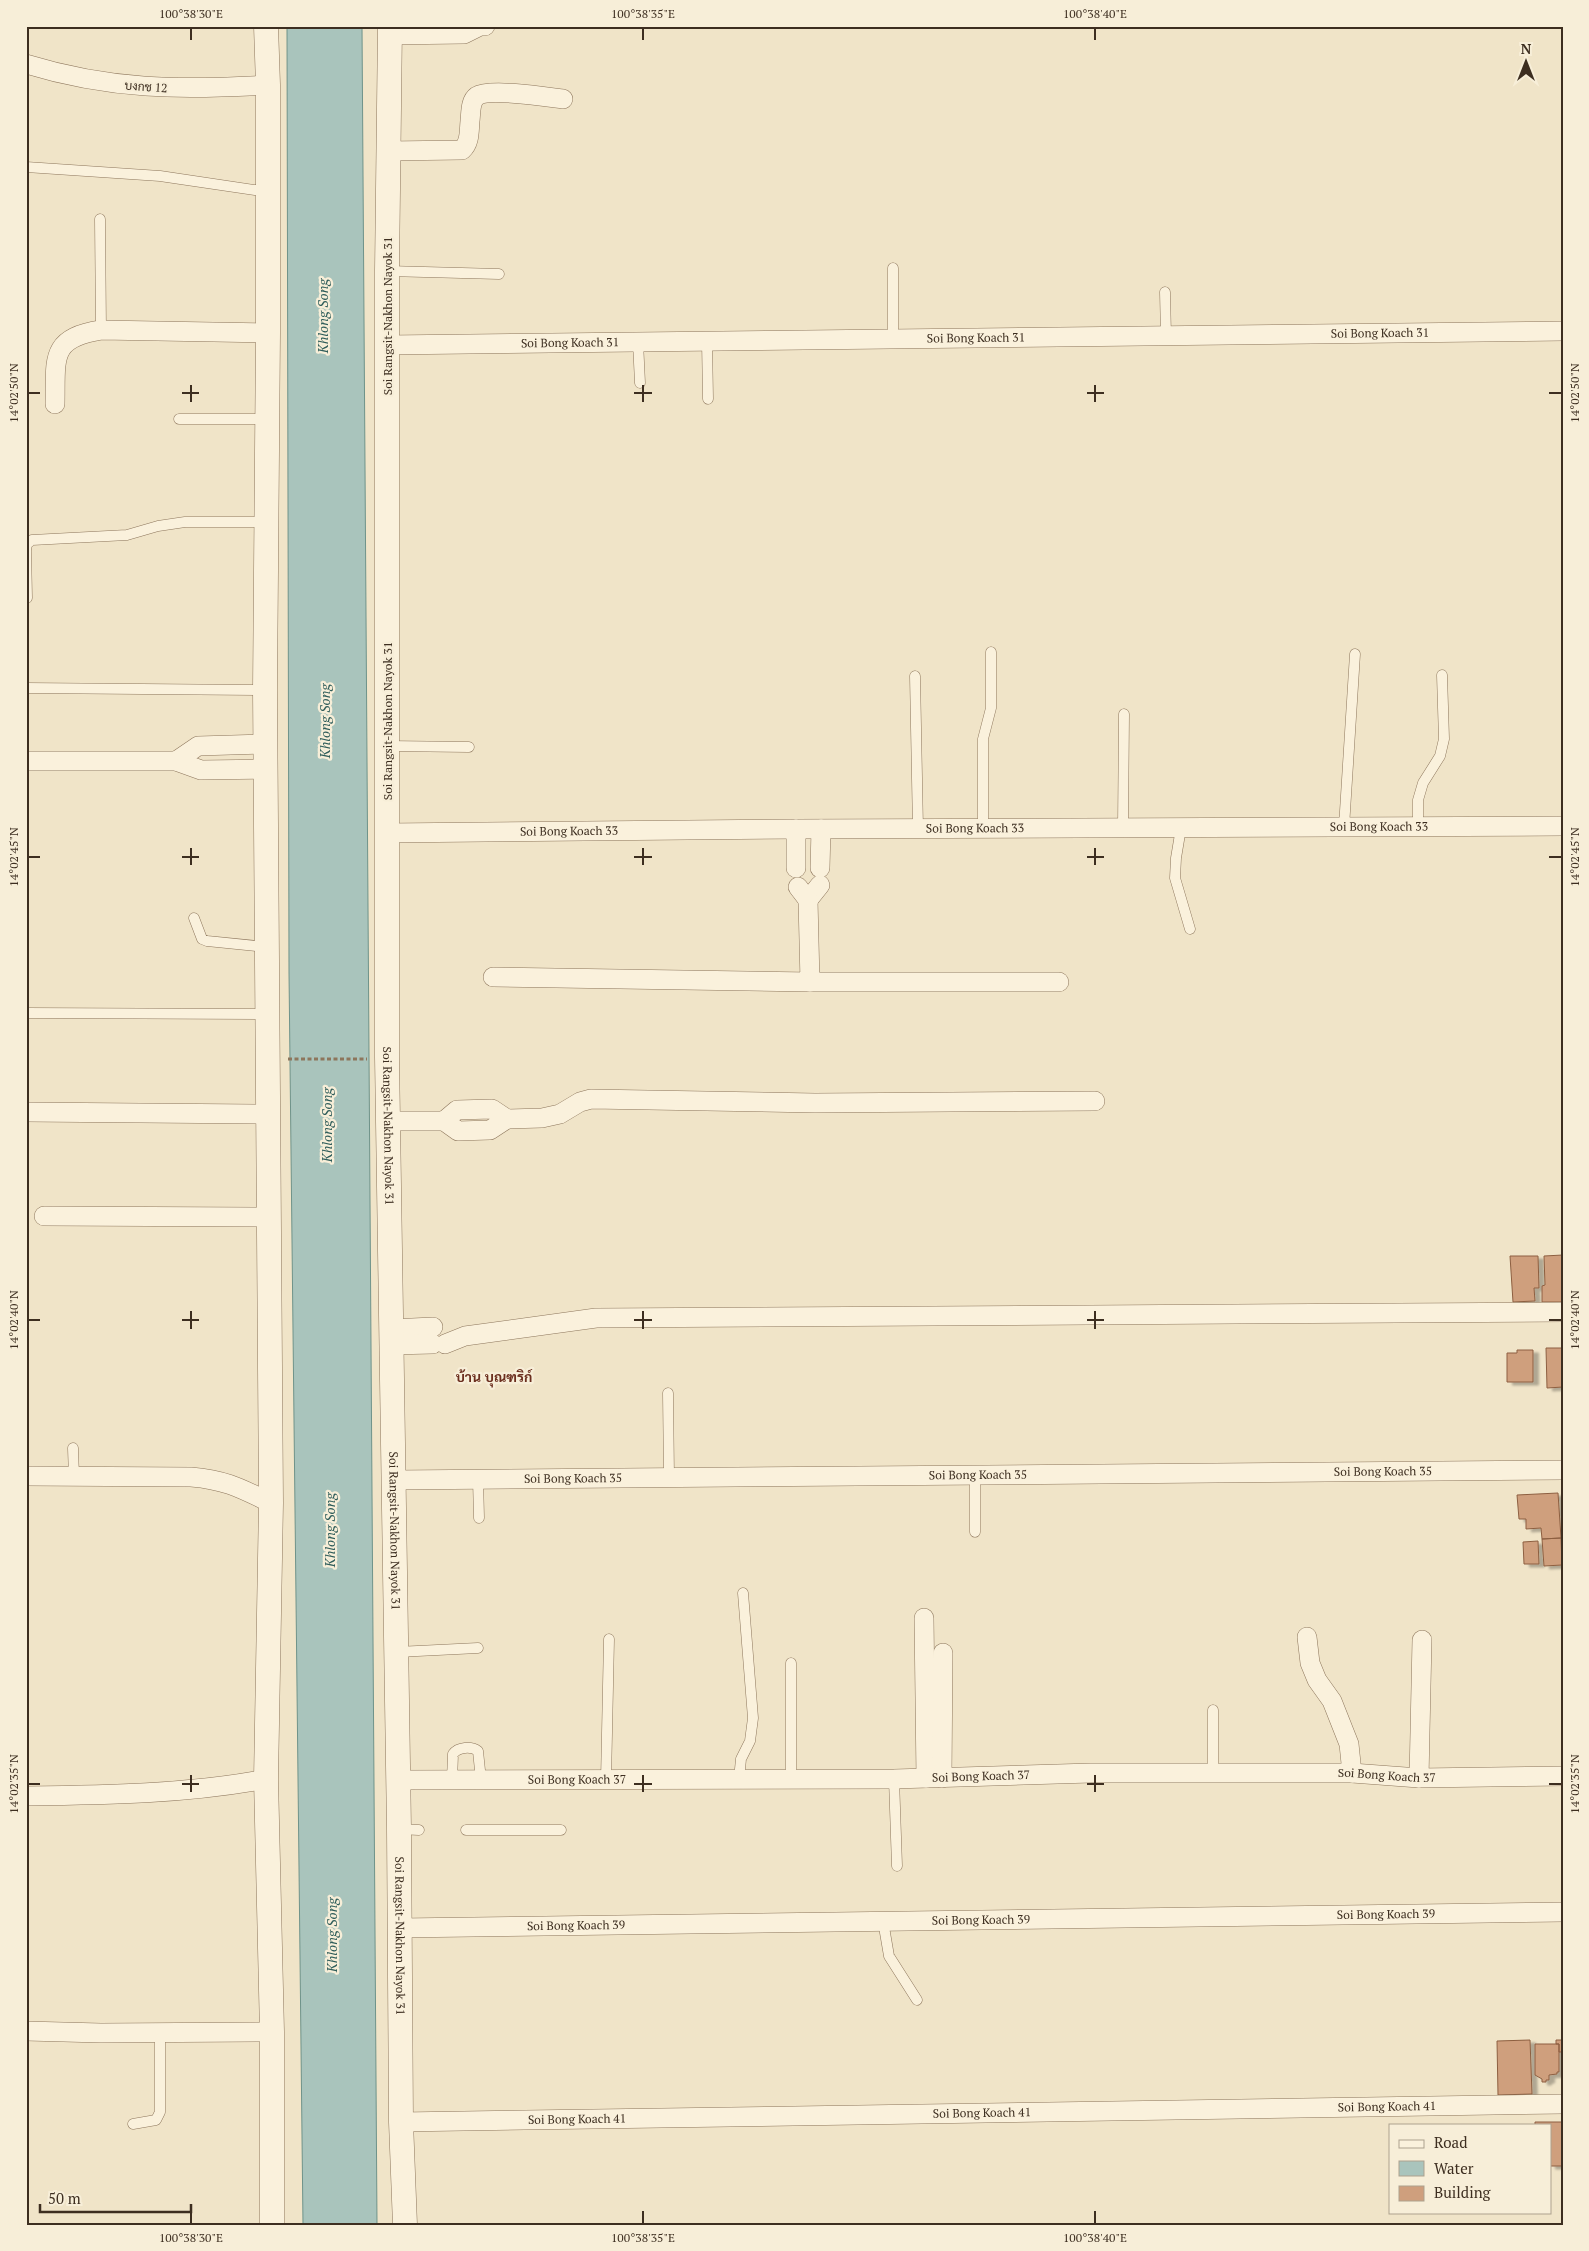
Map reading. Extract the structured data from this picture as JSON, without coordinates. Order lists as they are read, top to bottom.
{
  "streets": {
    "street": [
      "บงกช 12",
      "Soi Rangsit-Nakhon Nayok 31",
      "Soi Bong Koach 31",
      "Soi Bong Koach 33",
      "Soi Bong Koach 35",
      "Soi Bong Koach 37",
      "Soi Bong Koach 39",
      "Soi Bong Koach 41"
    ]
  },
  "crossings": [
    ["Soi Rangsit-Nakhon Nayok 31", "Soi Bong Koach 31"],
    ["Soi Rangsit-Nakhon Nayok 31", "Soi Bong Koach 33"],
    ["Soi Rangsit-Nakhon Nayok 31", "Soi Bong Koach 35"],
    ["Soi Rangsit-Nakhon Nayok 31", "Soi Bong Koach 37"],
    ["Soi Rangsit-Nakhon Nayok 31", "Soi Bong Koach 39"],
    ["Soi Rangsit-Nakhon Nayok 31", "Soi Bong Koach 41"]
  ],
  "districts": ["บ้าน บุณฑริก์"],
  "water": ["Khlong Song"],
  "legend": ["Road", "Water", "Building"],
  "scale_bar": "50 m",
  "north": "top",
  "coordinates": [
    "100°38'30\"E",
    "100°38'35\"E",
    "100°38'40\"E",
    "14°02'50\"N",
    "14°02'45\"N",
    "14°02'40\"N",
    "14°02'35\"N"
  ]
}
